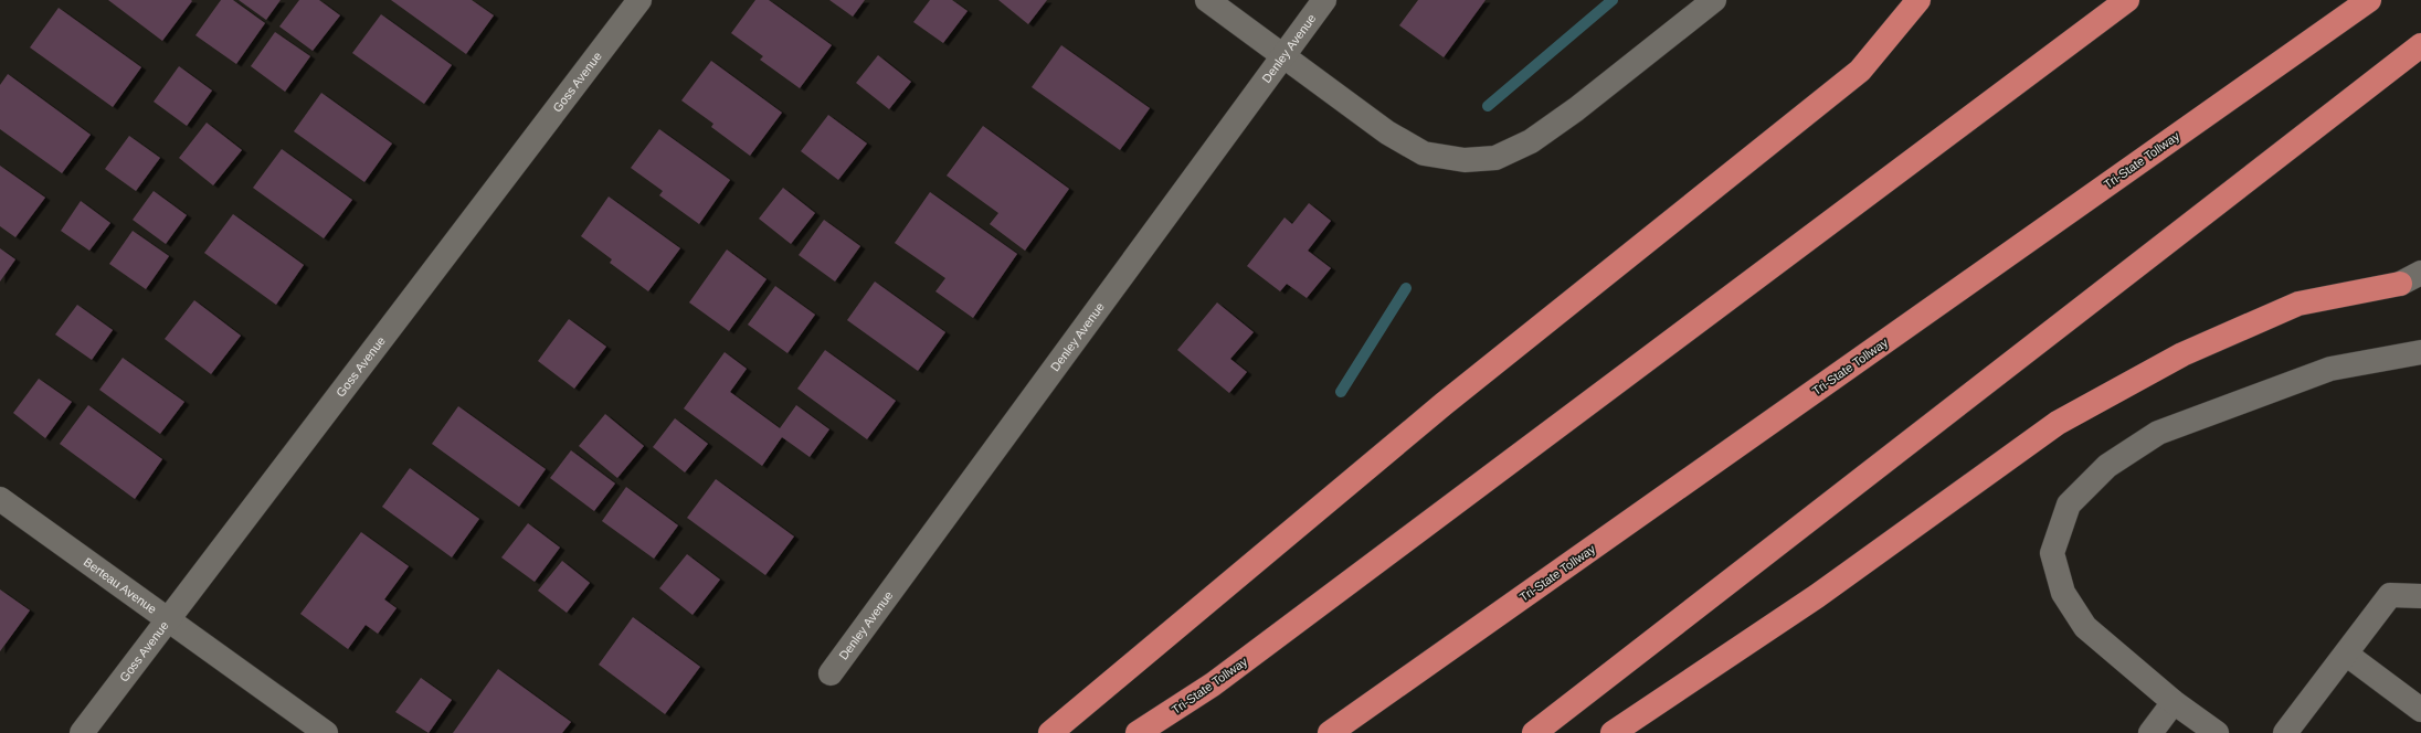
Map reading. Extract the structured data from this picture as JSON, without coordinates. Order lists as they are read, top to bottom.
{
  "streets": {
    "highway": ["Tri-State Tollway"],
    "street": ["Denley Avenue", "Goss Avenue", "Berteau Avenue"]
  },
  "crossings": [
    ["Goss Avenue", "Berteau Avenue"]
  ]
}
